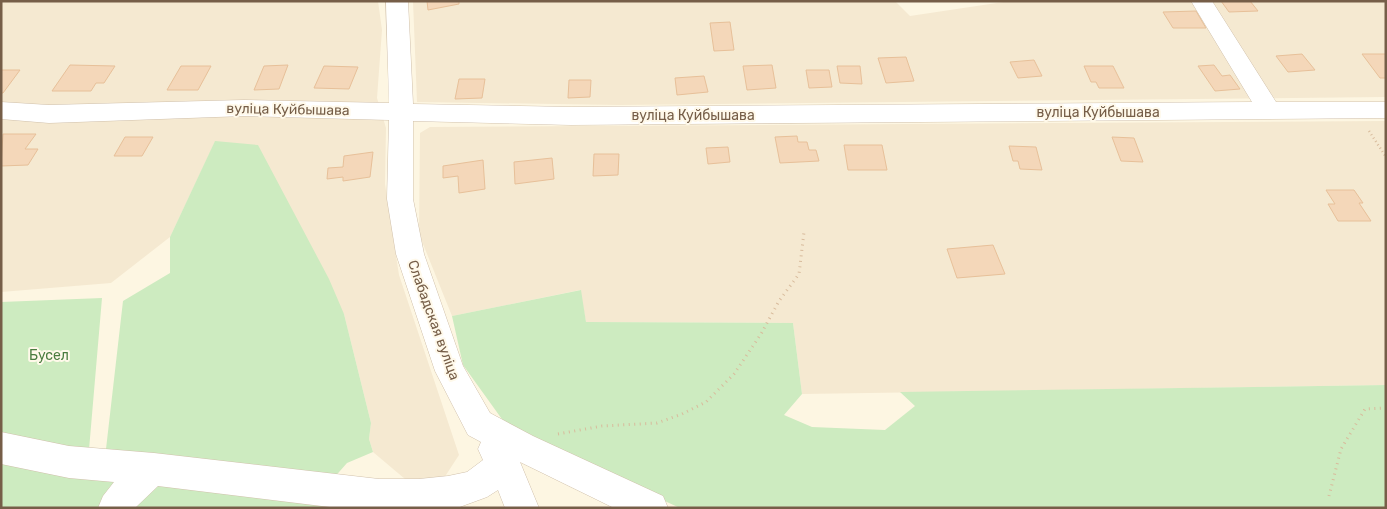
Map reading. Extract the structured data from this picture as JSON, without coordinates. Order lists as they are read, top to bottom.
{
  "streets": {
    "street": ["вуліца Куйбышава", "Слабадская вуліца"]
  },
  "crossings": [
    ["вуліца Куйбышава", "Слабадская вуліца"]
  ],
  "parks": ["Бусел"]
}
